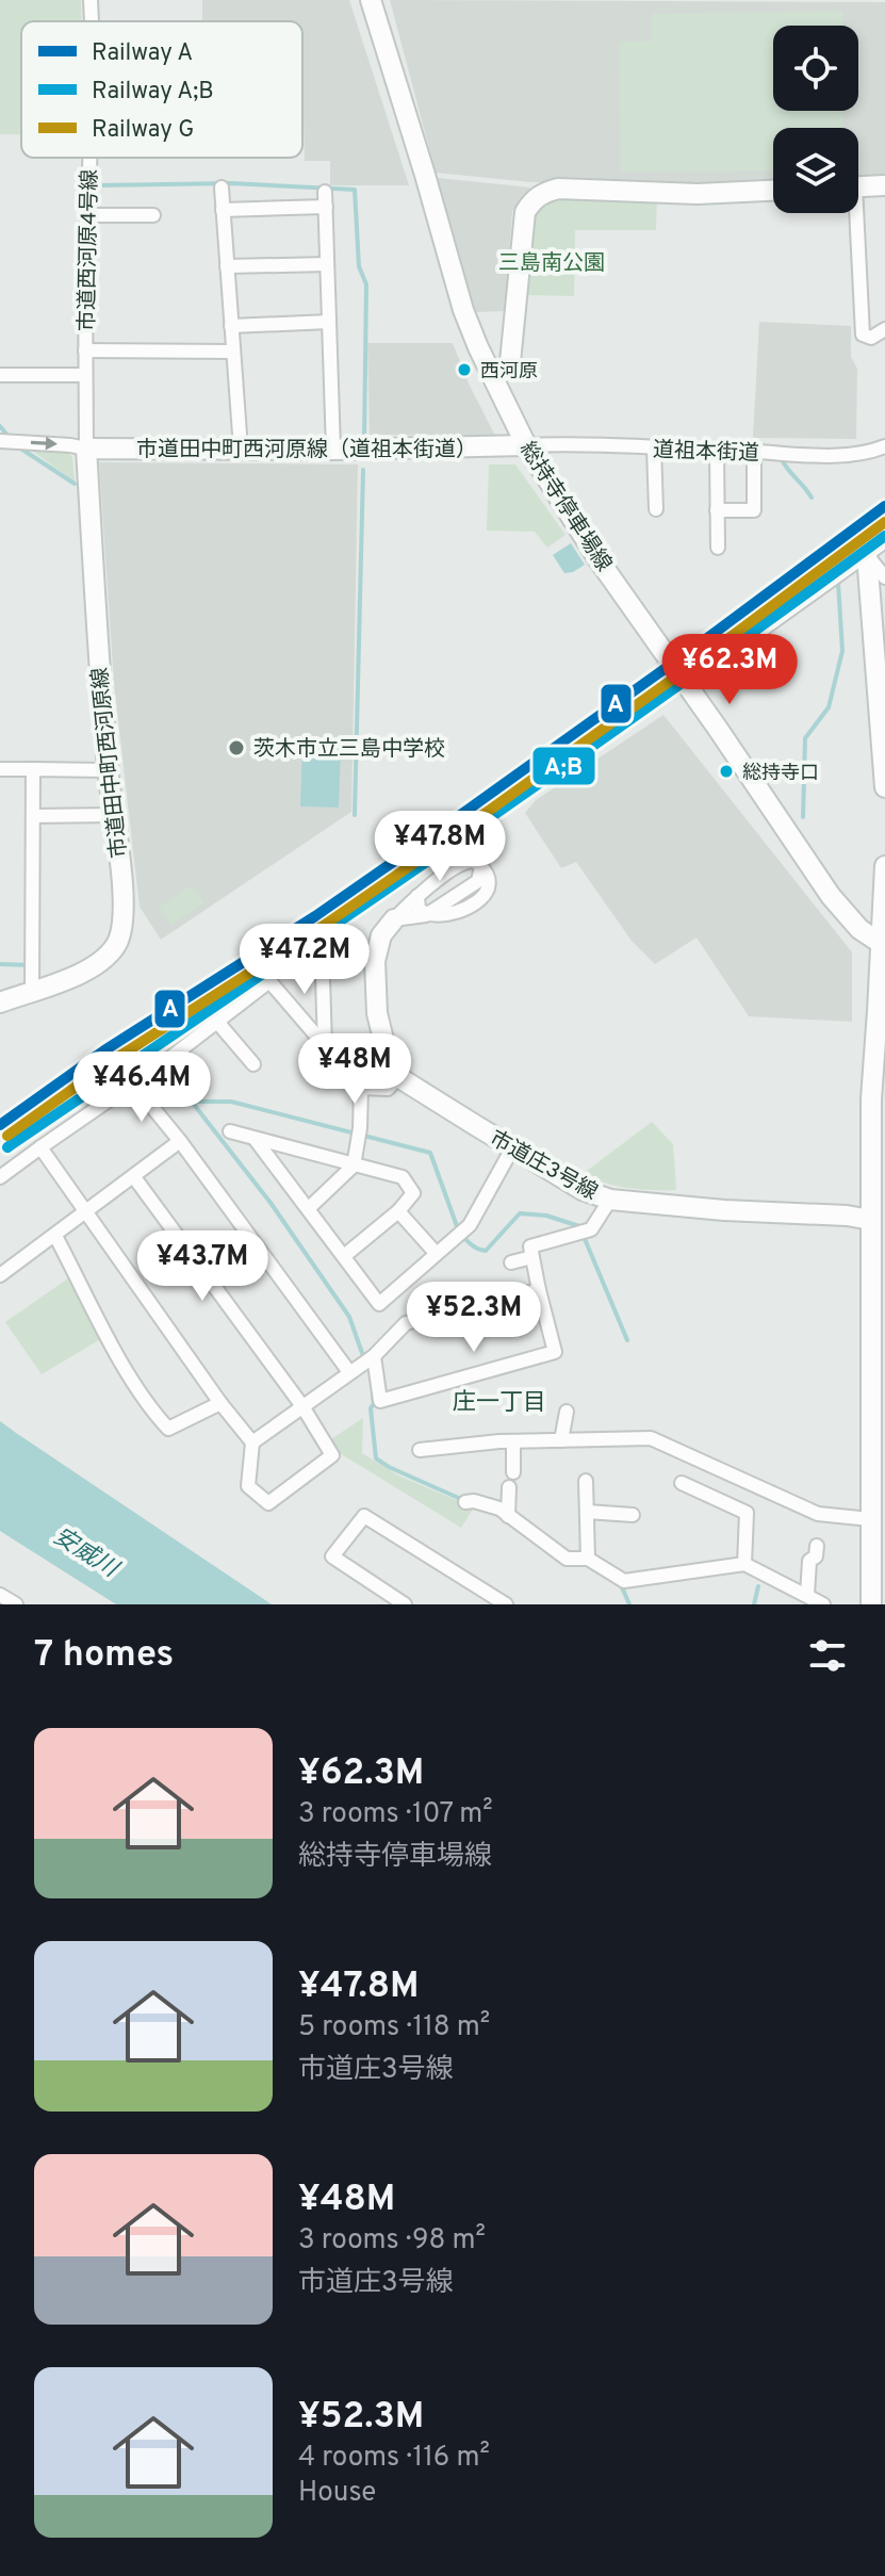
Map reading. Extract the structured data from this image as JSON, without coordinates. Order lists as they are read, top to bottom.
{
  "streets": {
    "street": [
      "市道西河原4号線",
      "市道田中町西河原線（道祖本街道）",
      "道祖本街道",
      "総持寺停車場線",
      "市道田中町西河原線",
      "市道庄3号線"
    ]
  },
  "crossings": [
    ["市道西河原4号線", "市道田中町西河原線（道祖本街道）"],
    ["市道西河原4号線", "市道田中町西河原線"],
    ["市道田中町西河原線（道祖本街道）", "道祖本街道"],
    ["市道田中町西河原線（道祖本街道）", "総持寺停車場線"],
    ["市道田中町西河原線（道祖本街道）", "市道田中町西河原線"],
    ["道祖本街道", "総持寺停車場線"]
  ],
  "districts": ["庄一丁目"],
  "water": ["安威川"],
  "parks": ["三島南公園"],
  "places": ["西河原", "茨木市立三島中学校", "総持寺口"],
  "lines": ["rail line A", "rail line G", "rail line A;B"],
  "legend": ["Railway A", "Railway A;B", "Railway G"],
  "page": {
    "price": [
      "¥62.3M",
      "¥47.8M",
      "¥47.2M",
      "¥48M",
      "¥46.4M",
      "¥43.7M",
      "¥52.3M"
    ],
    "heading": "7 homes",
    "list": [
      {
        "name": "¥62.3M",
        "note": "3 rooms · 107 m² · 総持寺停車場線"
      },
      {
        "name": "¥47.8M",
        "note": "5 rooms · 118 m² · 市道庄3号線"
      },
      {
        "name": "¥48M",
        "note": "3 rooms · 98 m² · 市道庄3号線"
      },
      {
        "name": "¥52.3M",
        "note": "4 rooms · 116 m² · House"
      }
    ]
  }
}
